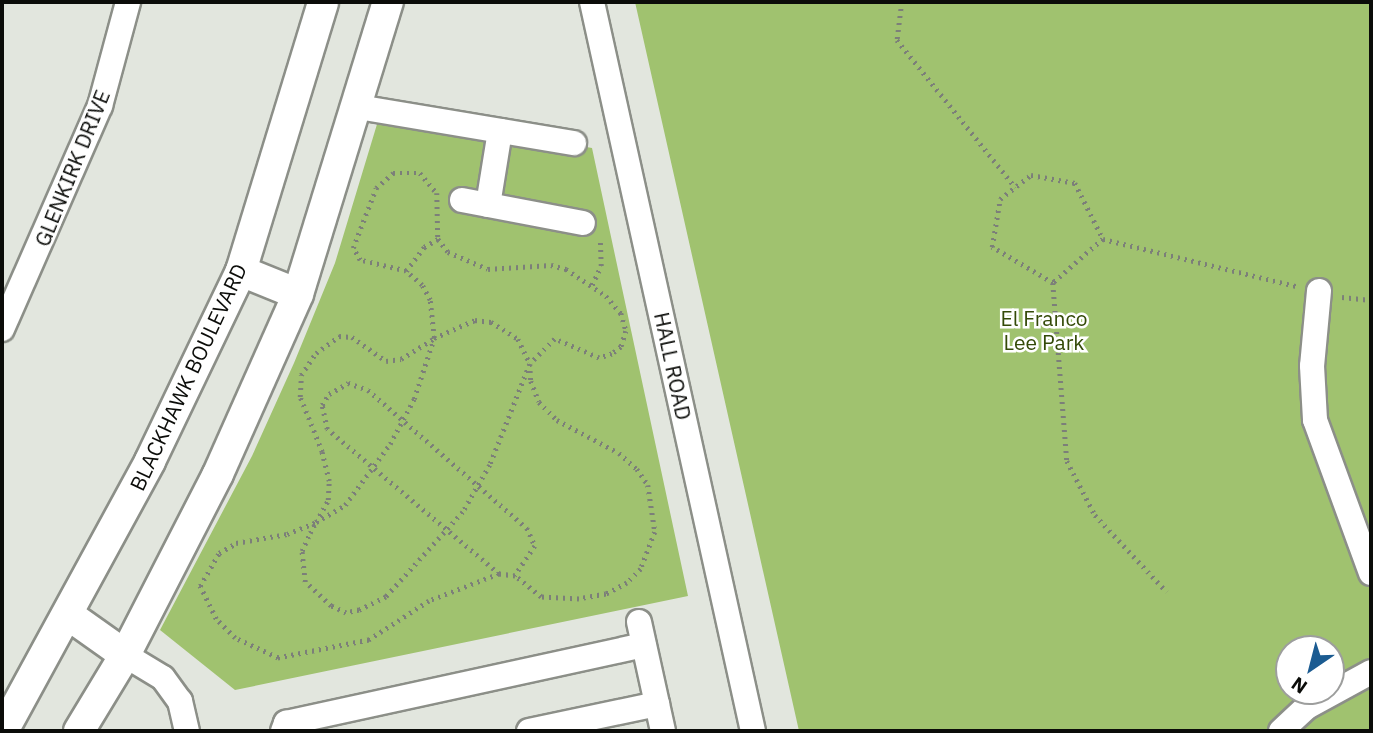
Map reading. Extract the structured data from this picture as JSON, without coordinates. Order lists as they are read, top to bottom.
{
  "streets": {
    "main road": ["BLACKHAWK BOULEVARD"],
    "street": ["GLENKIRK DRIVE", "HALL ROAD"]
  },
  "parks": ["El Franco Lee Park"],
  "north": "bottom left"
}
